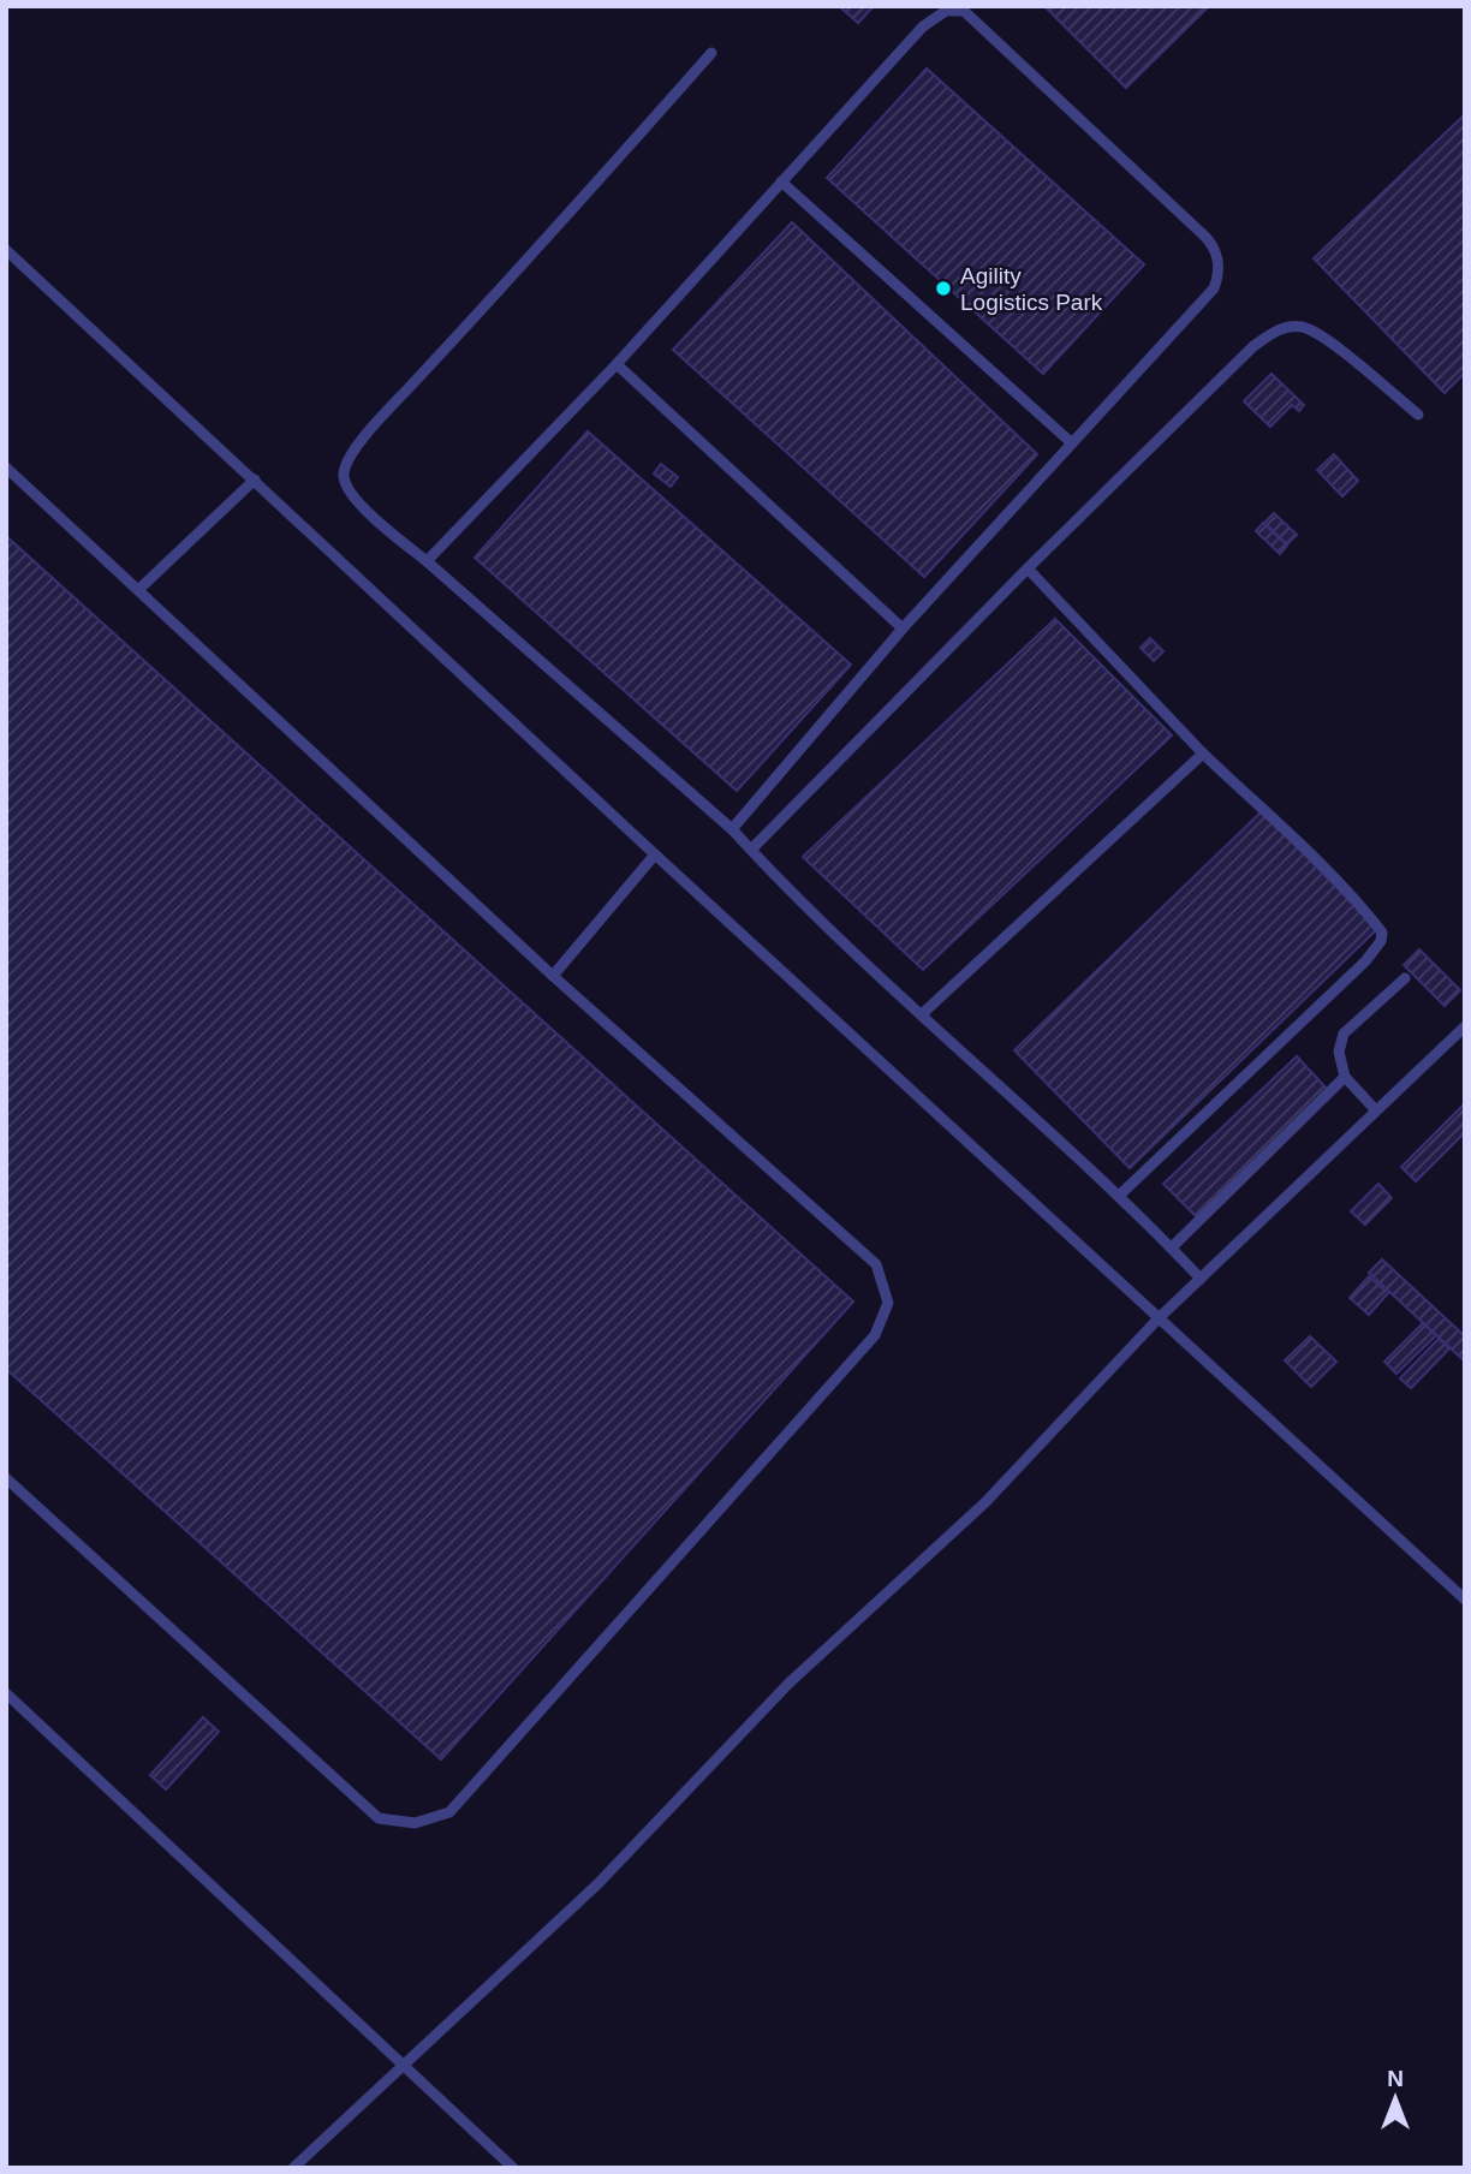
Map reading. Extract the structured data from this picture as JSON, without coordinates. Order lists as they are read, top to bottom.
{
  "places": ["Agility Logistics Park"],
  "north": "top"
}
